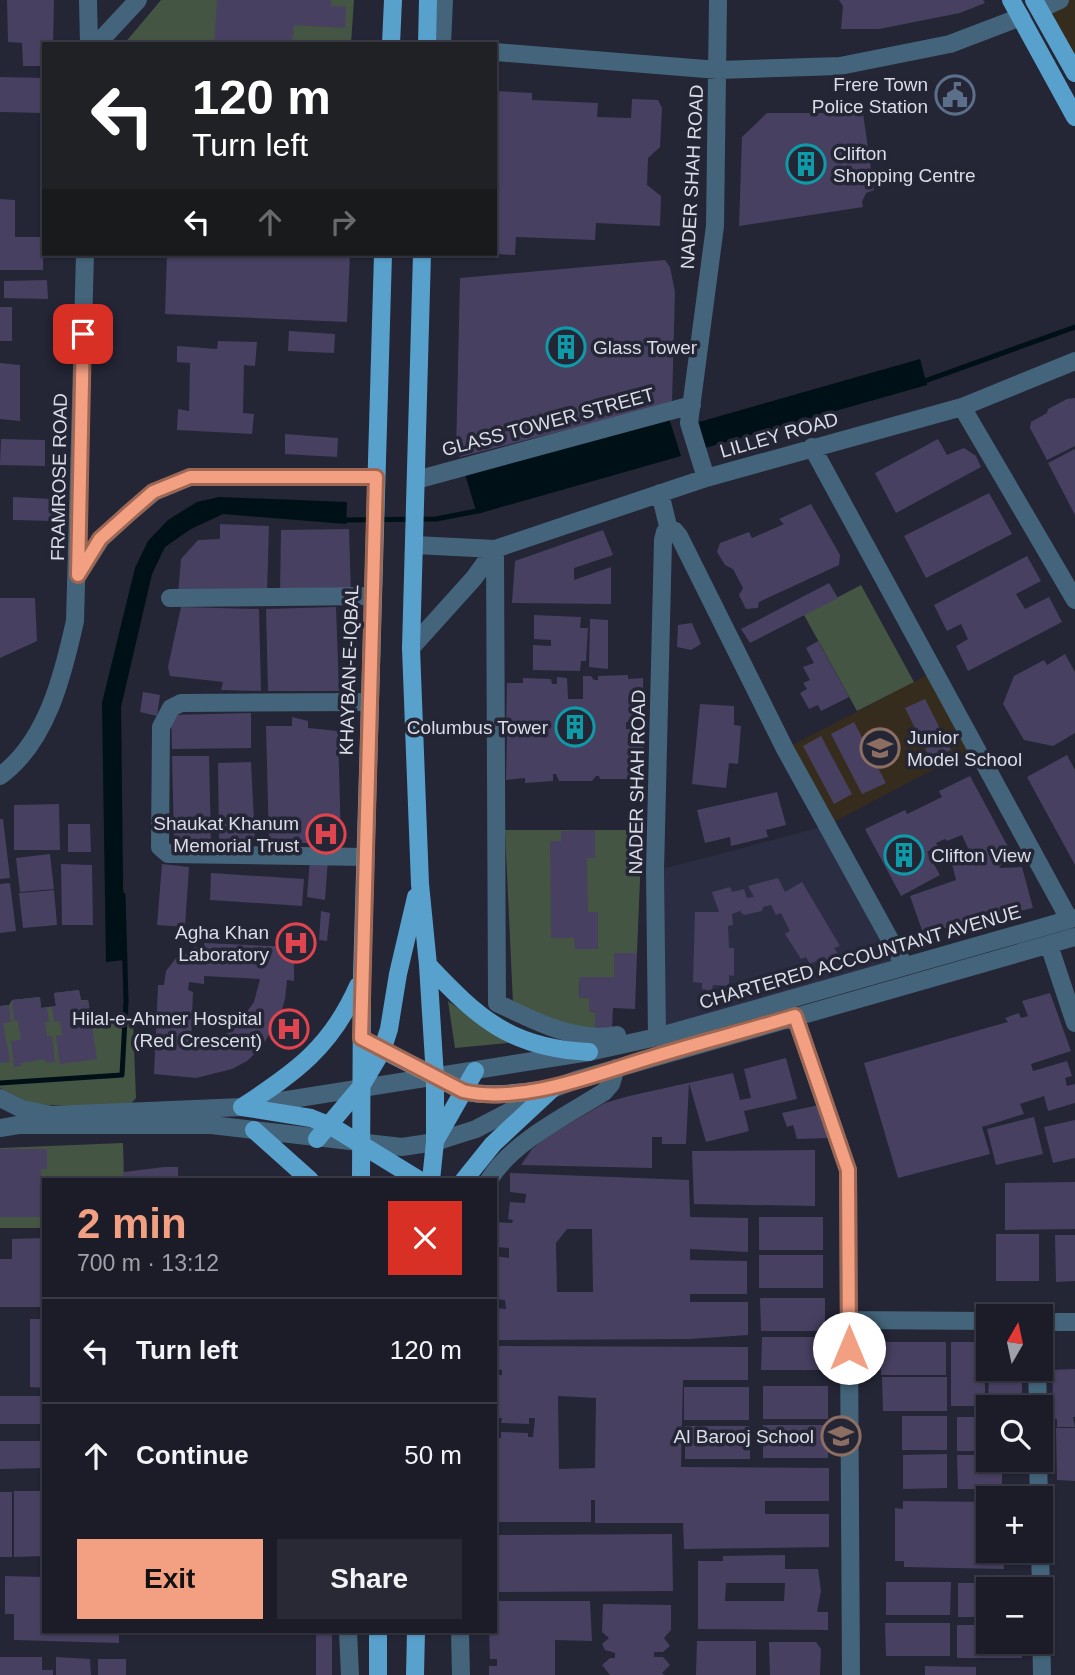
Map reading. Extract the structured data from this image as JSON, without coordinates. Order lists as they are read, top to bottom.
{
  "streets": {
    "main road": ["KHAYBAN-E-IQBAL"],
    "street": [
      "NADER SHAH ROAD",
      "GLASS TOWER STREET",
      "LILLEY ROAD",
      "FRAMROSE ROAD",
      "CHARTERED ACCOUNTANT AVENUE"
    ]
  },
  "crossings": [
    ["NADER SHAH ROAD", "GLASS TOWER STREET"],
    ["NADER SHAH ROAD", "LILLEY ROAD"],
    ["NADER SHAH ROAD", "CHARTERED ACCOUNTANT AVENUE"]
  ],
  "places": {
    "public building": ["Frere Town Police Station"],
    "building": [
      "Clifton Shopping Centre",
      "Glass Tower",
      "Columbus Tower",
      "Clifton View"
    ],
    "school or university": ["Junior Model School", "Al Barooj School"],
    "hospital": ["Shaukat Khanum Memorial Trust", "Agha Khan Laboratory", "Hilal-e-Ahmer Hospital (Red Crescent)"]
  },
  "north": "top",
  "page": {
    "turn": ["120 m", "Turn left"],
    "heading": ["2 min", "700 m · 13:12"],
    "list": [
      {
        "name": "Turn left",
        "value": "120 m"
      },
      {
        "name": "Continue",
        "value": "50 m"
      }
    ],
    "map_buttons": ["+", "−"],
    "buttons": ["Exit", "Share"]
  }
}
